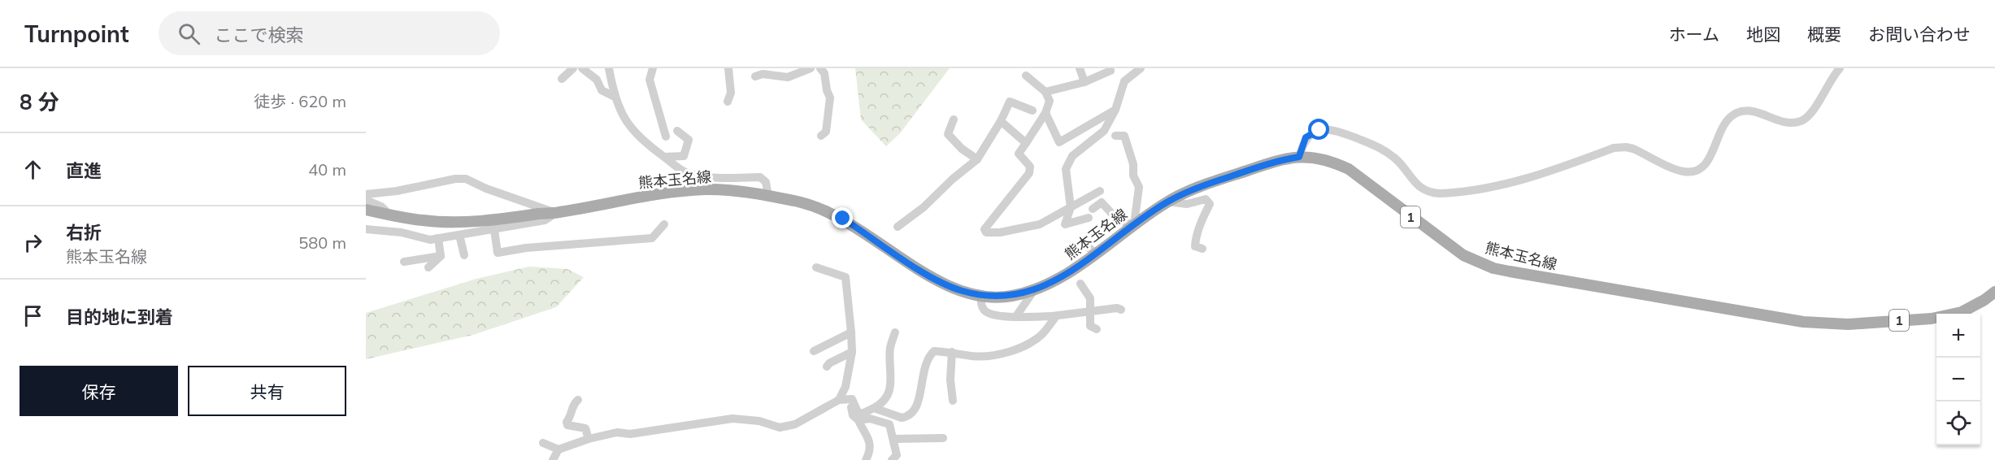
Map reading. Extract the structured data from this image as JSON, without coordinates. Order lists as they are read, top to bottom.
{
  "streets": {
    "main road": ["熊本玉名線", "1"]
  },
  "page": {
    "header": "Turnpoint",
    "search": "ここで検索",
    "nav": [
      "ホーム",
      "地図",
      "概要",
      "お問い合わせ"
    ],
    "heading": ["8 分", "徒歩 · 620 m"],
    "list": [
      ["直進", "40 m"],
      ["右折", "熊本玉名線", "580 m"],
      "目的地に到着"
    ],
    "map_buttons": ["+", "−"],
    "buttons": ["保存", "共有"]
  }
}
